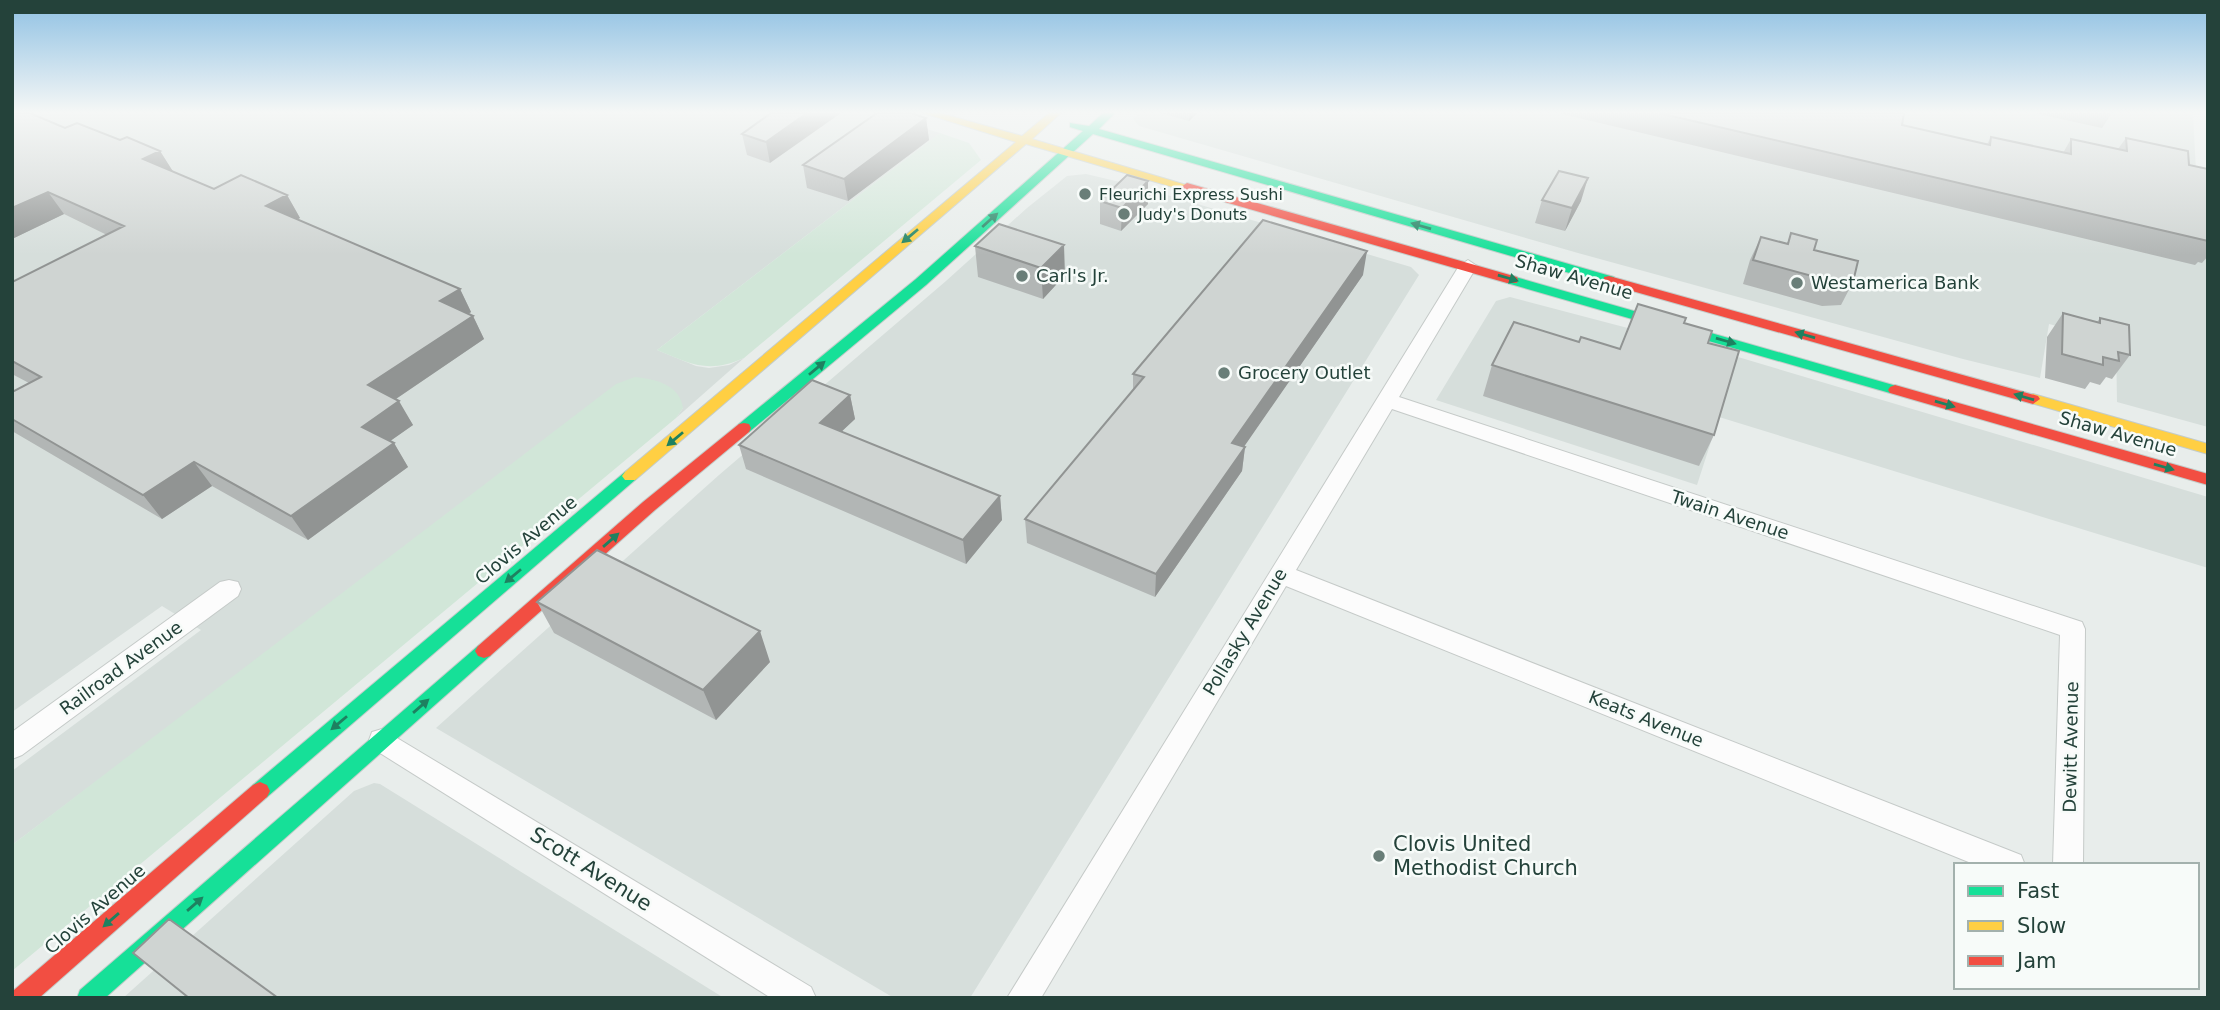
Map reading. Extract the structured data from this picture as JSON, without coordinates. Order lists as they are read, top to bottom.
{
  "streets": {
    "main road": ["Shaw Avenue", "Clovis Avenue"],
    "street": [
      "Twain Avenue",
      "Pollasky Avenue",
      "Railroad Avenue",
      "Keats Avenue",
      "Dewitt Avenue",
      "Scott Avenue"
    ]
  },
  "crossings": [
    ["Shaw Avenue", "Pollasky Avenue"],
    ["Twain Avenue", "Pollasky Avenue"],
    ["Twain Avenue", "Dewitt Avenue"],
    ["Pollasky Avenue", "Keats Avenue"]
  ],
  "places": [
    "Fleurichi Express Sushi",
    "Judy's Donuts",
    "Carl's Jr.",
    "Westamerica Bank",
    "Grocery Outlet",
    "Clovis United Methodist Church"
  ],
  "legend": ["Fast", "Slow", "Jam"]
}
